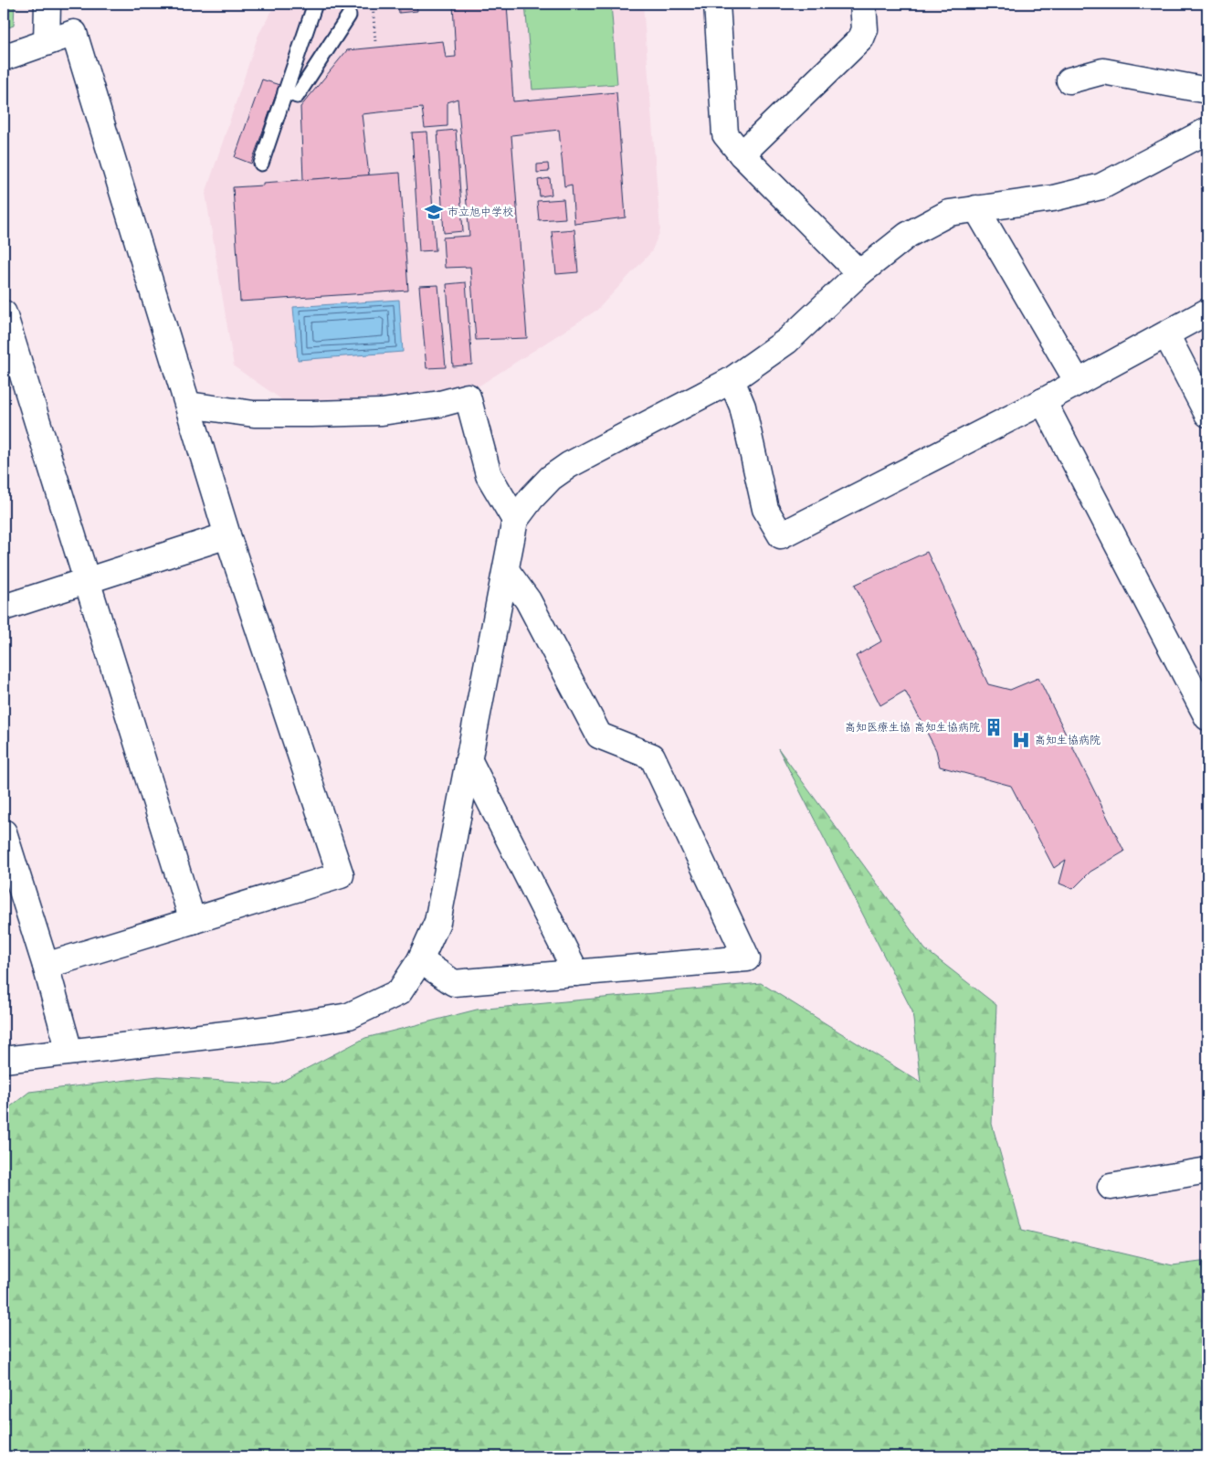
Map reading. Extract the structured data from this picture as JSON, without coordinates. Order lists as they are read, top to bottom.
{
  "places": {
    "school or university": ["市立旭中学校"],
    "building": ["高知医療生協 高知生協病院"],
    "hospital": ["高知生協病院"]
  }
}
